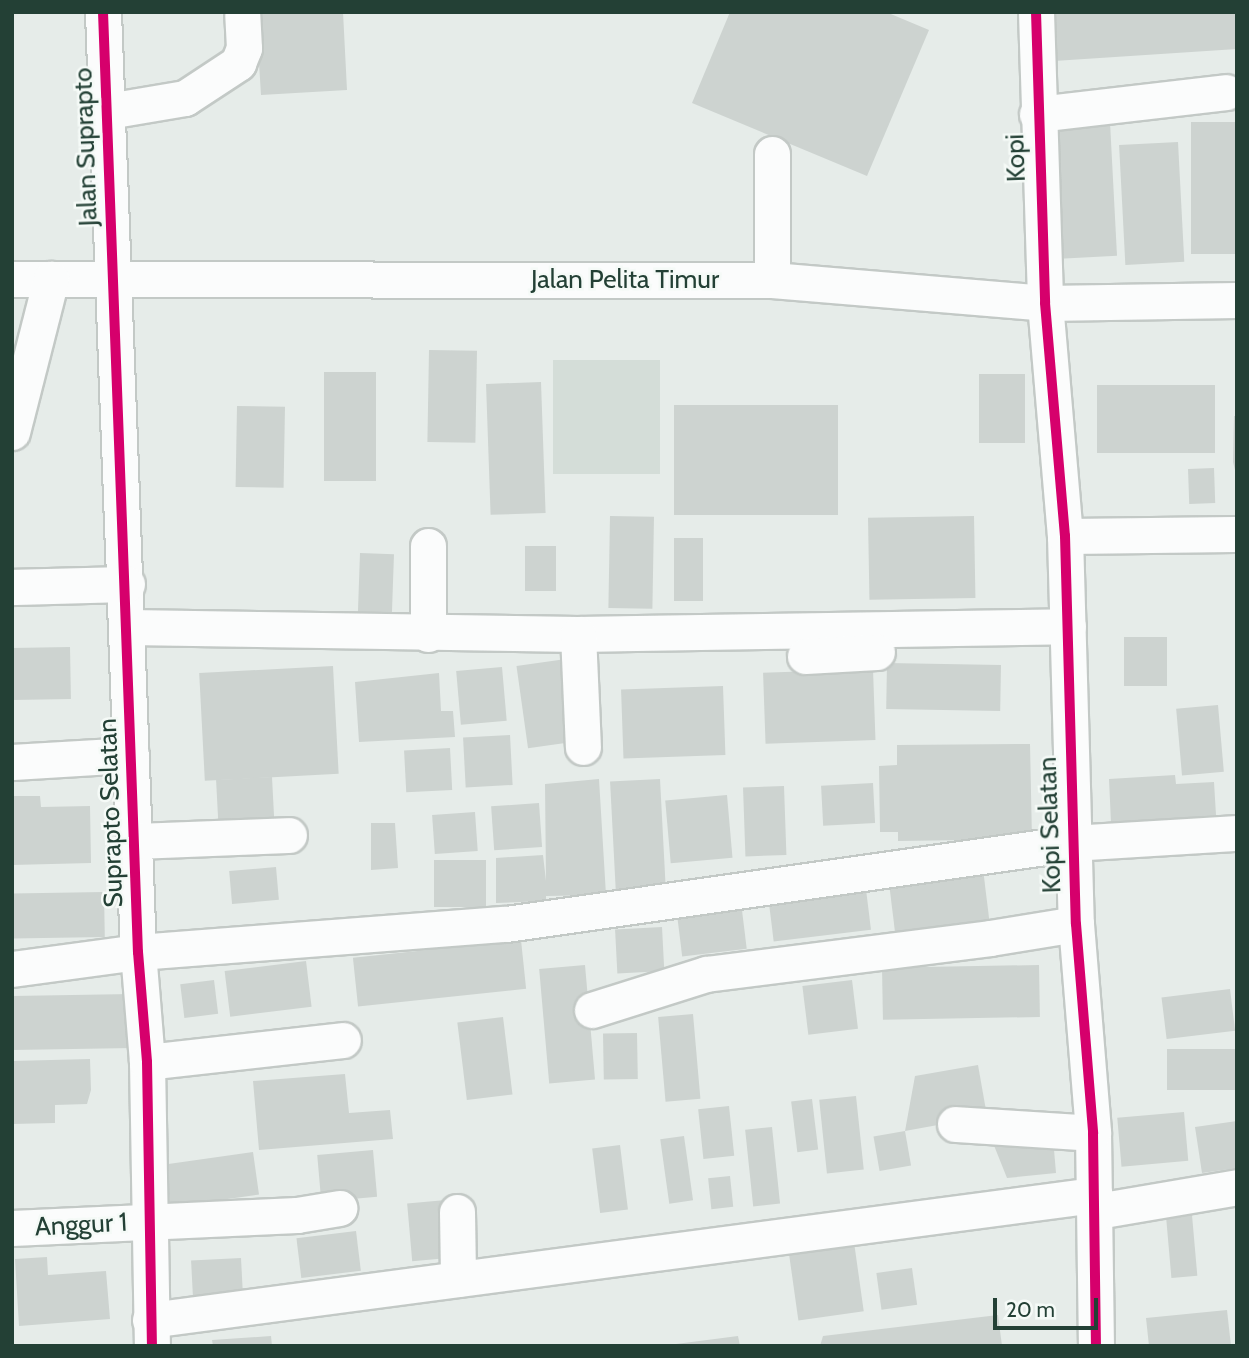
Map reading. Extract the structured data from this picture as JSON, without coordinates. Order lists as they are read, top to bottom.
{
  "streets": {
    "street": [
      "Jalan Suprapto",
      "Kopi",
      "Jalan Pelita Timur",
      "Suprapto Selatan",
      "Kopi Selatan",
      "Anggur 1"
    ]
  },
  "crossings": [
    ["Jalan Suprapto", "Jalan Pelita Timur"],
    ["Jalan Suprapto", "Suprapto Selatan"],
    ["Kopi", "Jalan Pelita Timur"],
    ["Kopi", "Kopi Selatan"],
    ["Jalan Pelita Timur", "Suprapto Selatan"],
    ["Jalan Pelita Timur", "Kopi Selatan"],
    ["Suprapto Selatan", "Anggur 1"]
  ],
  "scale_bar": "20 m"
}
